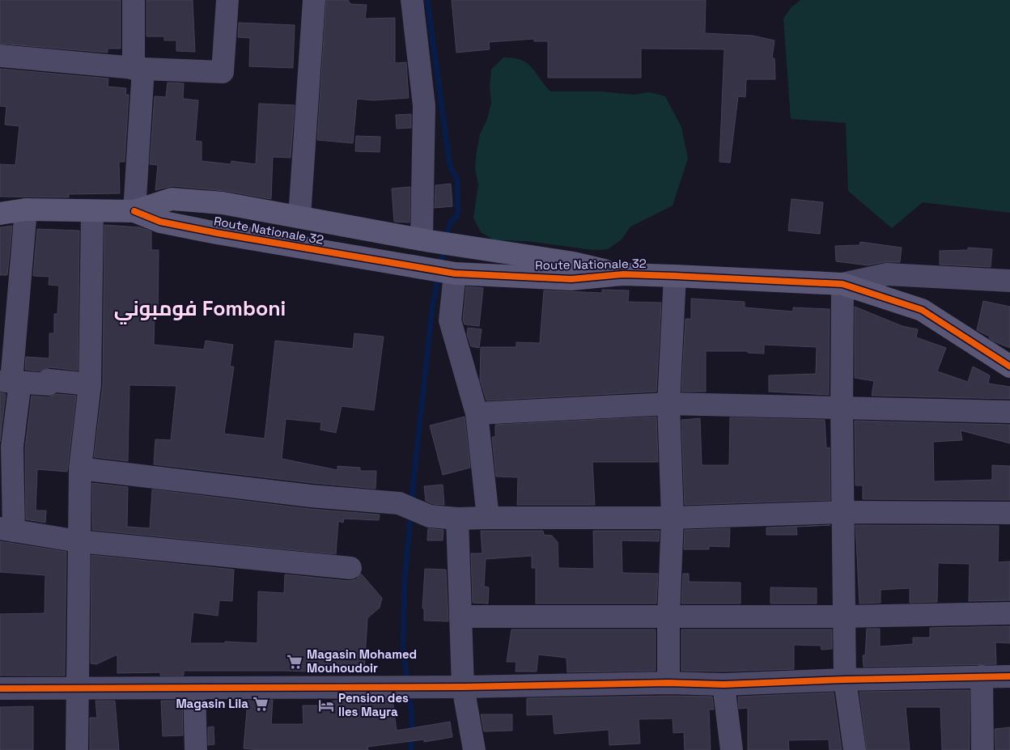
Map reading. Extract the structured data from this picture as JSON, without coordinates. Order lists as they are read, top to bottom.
{
  "streets": {
    "street": ["Route Nationale 32"]
  },
  "districts": ["فومبوني Fomboni"],
  "places": {
    "supermarket": ["Magasin Mohamed Mouhoudoir", "Magasin Lila"],
    "hotel": ["Pension des Iles Mayra"]
  }
}
